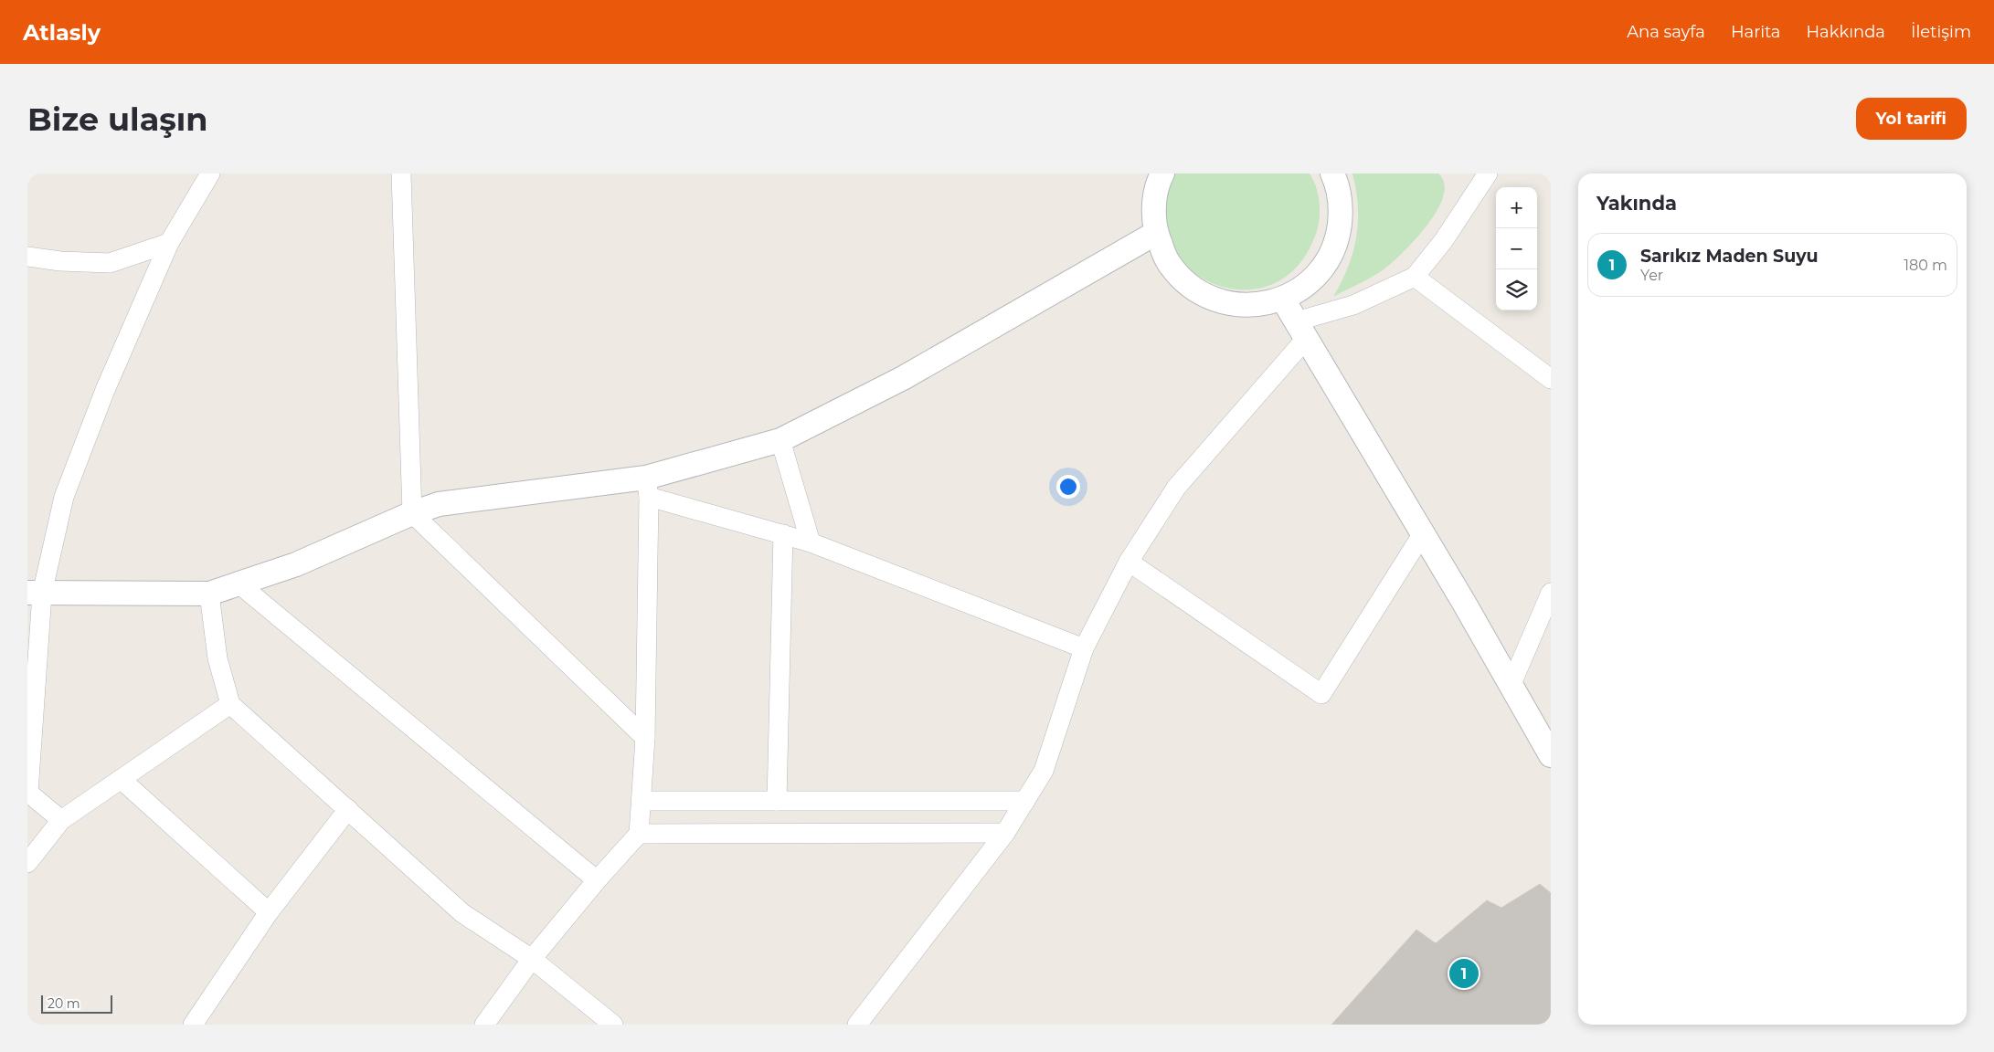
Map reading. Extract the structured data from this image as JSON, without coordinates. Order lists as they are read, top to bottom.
{
  "scale_bar": "20 m",
  "page": {
    "header": "Atlasly",
    "nav": [
      "Ana sayfa",
      "Harita",
      "Hakkında",
      "İletişim"
    ],
    "buttons": "Yol tarifi",
    "title": "Bize ulaşın",
    "heading": "Yakında",
    "map_buttons": ["+", "−"],
    "list": [
      {
        "mark": "1",
        "name": "Sarıkız Maden Suyu",
        "note": "Yer",
        "value": "180 m"
      }
    ],
    "pins": "1",
    "scale": "20 m"
  }
}
